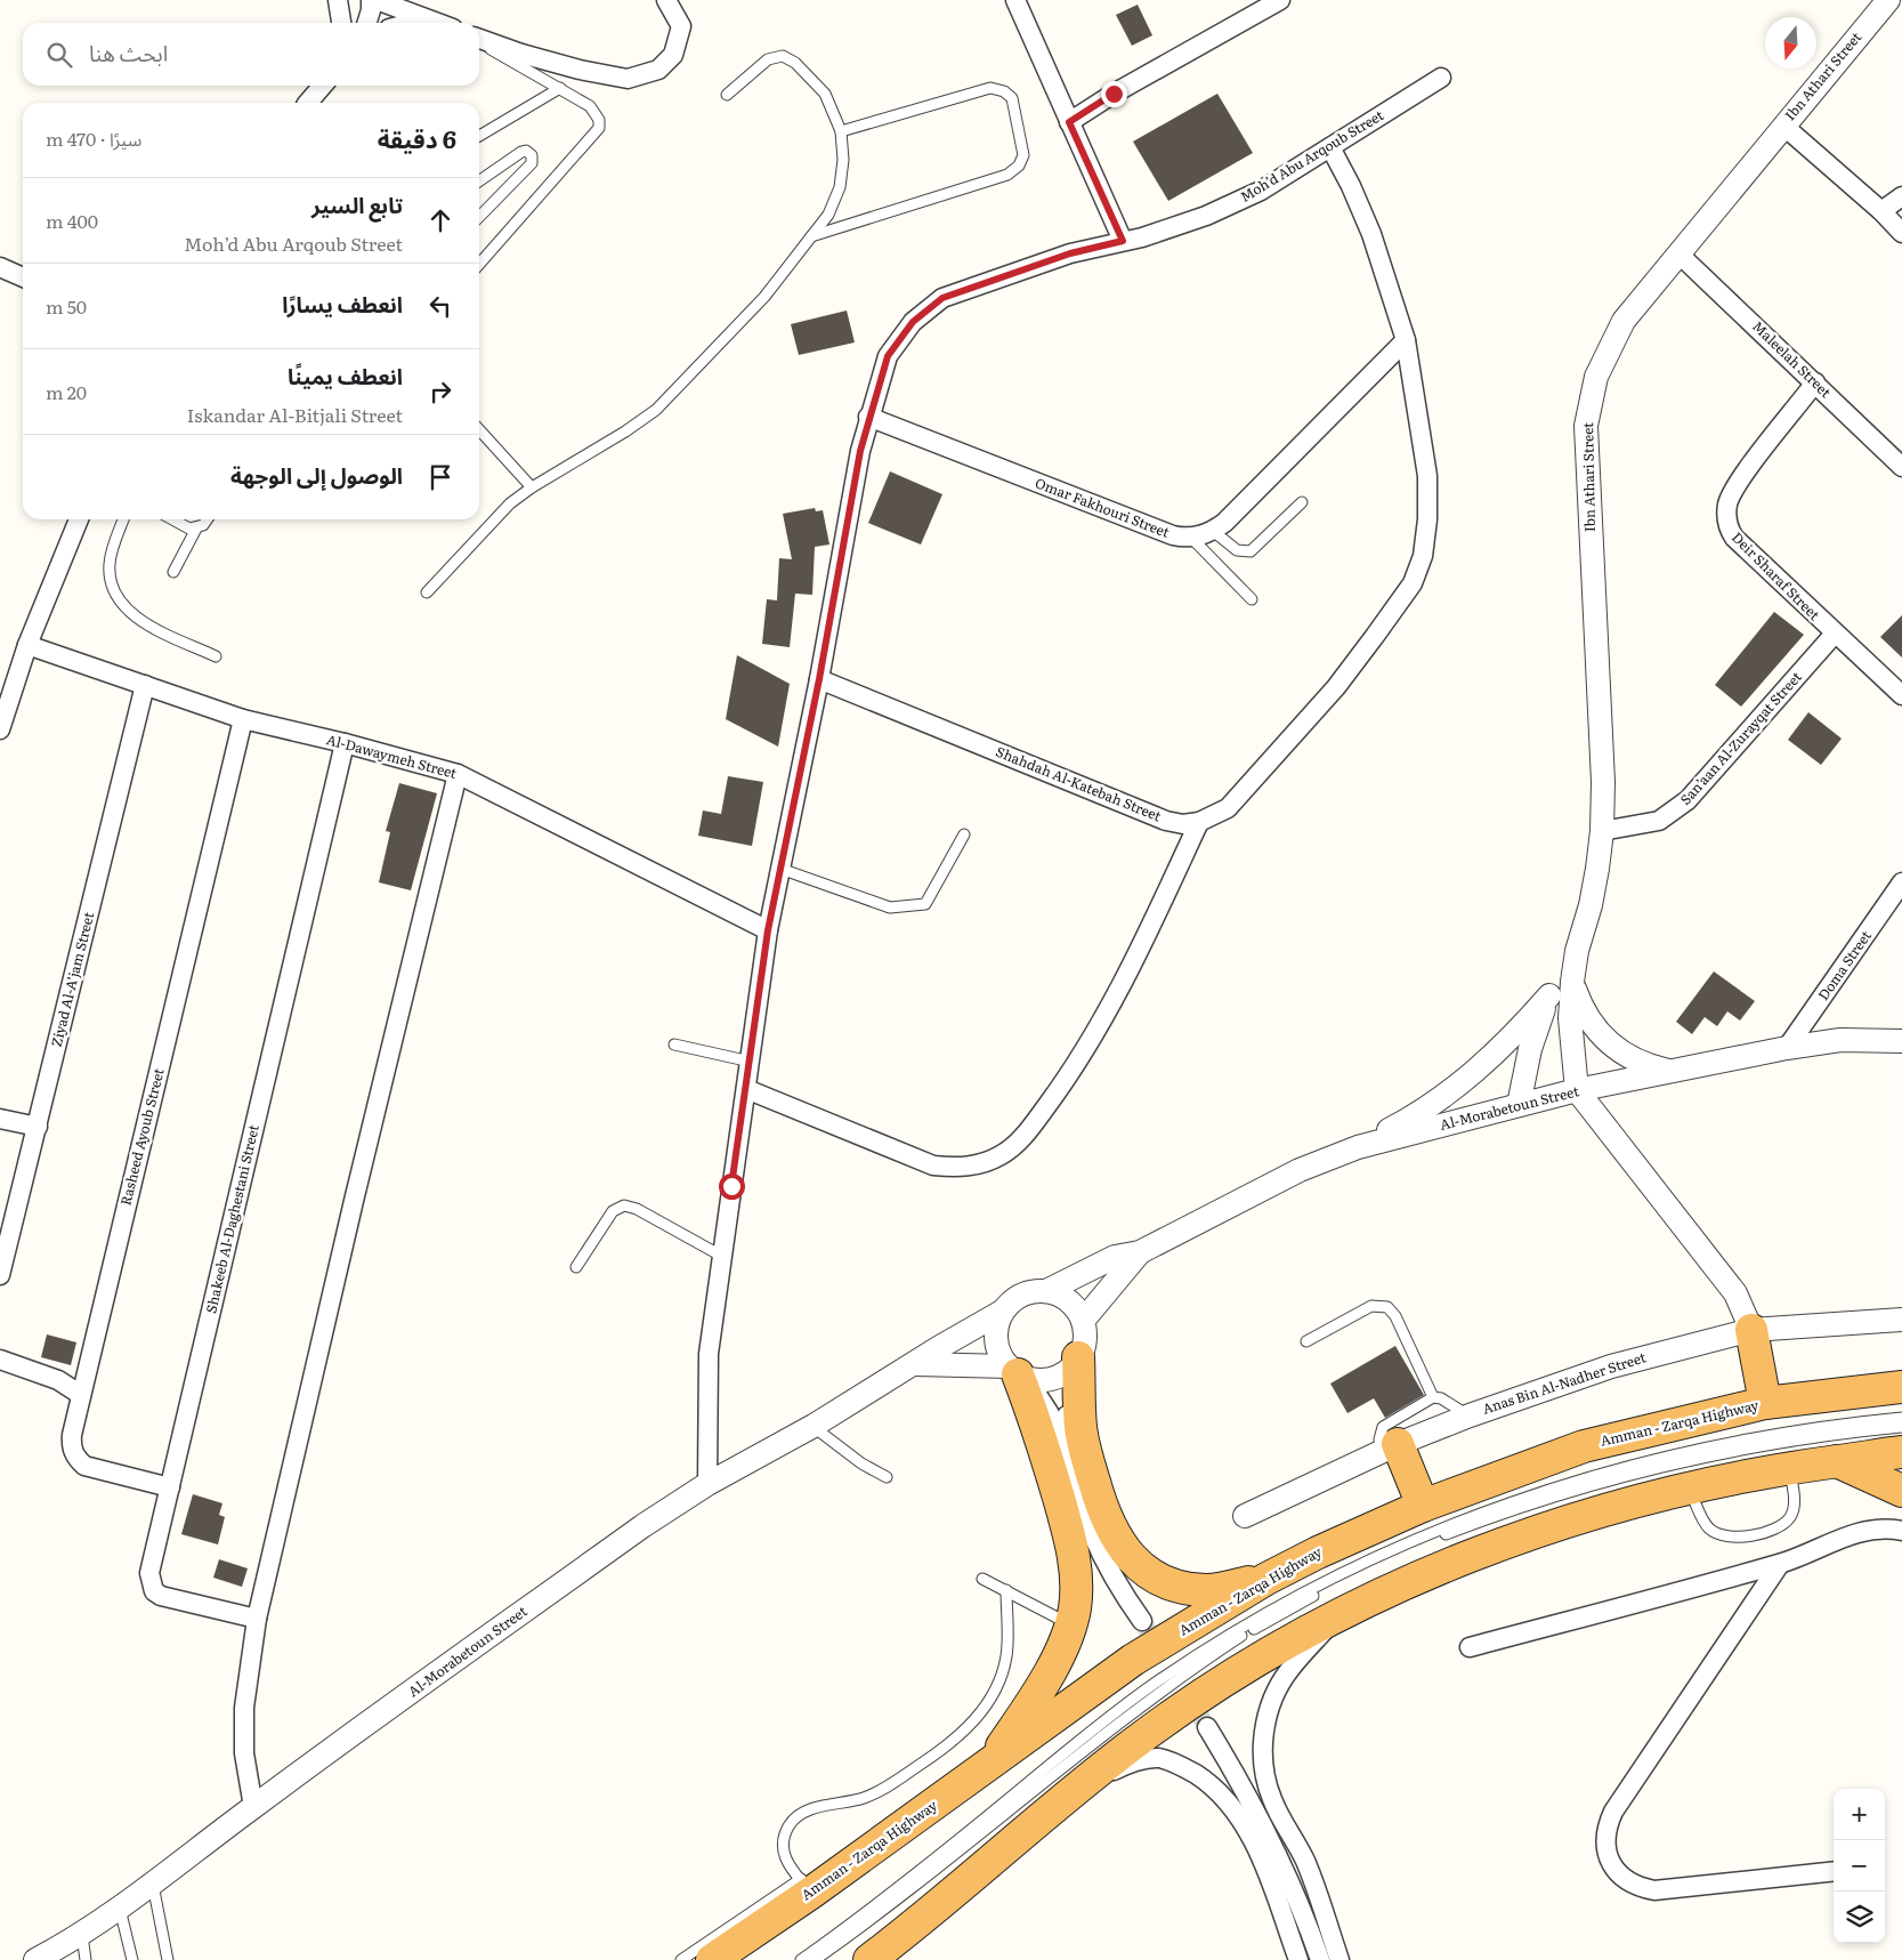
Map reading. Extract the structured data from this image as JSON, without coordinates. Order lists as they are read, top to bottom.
{
  "streets": {
    "highway": ["Amman - Zarqa Highway"],
    "street": [
      "Ibn Athari Street",
      "Moh’d Abu Arqoub Street",
      "Maleelah Street",
      "Omar Fakhouri Street",
      "Deir Sharaf Street",
      "San’aan Al-Zurayqat Street",
      "Al-Dawaymeh Street",
      "Shahdah Al-Katebah Street",
      "Doma Street",
      "Ziyad Al-A’jam Street",
      "Al-Morabetoun Street",
      "Rasheed Ayoub Street",
      "Shakeeb Al-Daghestani Street",
      "Anas Bin Al-Nadher Street"
    ]
  },
  "crossings": [
    ["Ibn Athari Street", "Maleelah Street"],
    ["Ibn Athari Street", "San’aan Al-Zurayqat Street"],
    ["Ibn Athari Street", "Al-Morabetoun Street"],
    ["Moh’d Abu Arqoub Street", "Omar Fakhouri Street"],
    ["Moh’d Abu Arqoub Street", "Al-Dawaymeh Street"],
    ["Moh’d Abu Arqoub Street", "Shahdah Al-Katebah Street"],
    ["Moh’d Abu Arqoub Street", "Al-Morabetoun Street"],
    ["Maleelah Street", "Deir Sharaf Street"],
    ["Omar Fakhouri Street", "Shahdah Al-Katebah Street"],
    ["Deir Sharaf Street", "San’aan Al-Zurayqat Street"],
    ["Al-Dawaymeh Street", "Ziyad Al-A’jam Street"],
    ["Al-Dawaymeh Street", "Rasheed Ayoub Street"],
    ["Al-Dawaymeh Street", "Shakeeb Al-Daghestani Street"],
    ["Doma Street", "Al-Morabetoun Street"],
    ["Rasheed Ayoub Street", "Shakeeb Al-Daghestani Street"]
  ],
  "north": "bottom",
  "page": {
    "search": "ابحث هنا",
    "heading": ["6 دقيقة", "سيرًا · 470 m"],
    "list": [
      ["تابع السير", "Moh’d Abu Arqoub Street", "400 m"],
      ["انعطف يسارًا", "50 m"],
      ["انعطف يمينًا", "Iskandar Al-Bitjali Street", "20 m"],
      "الوصول إلى الوجهة"
    ],
    "map_buttons": ["+", "−"]
  }
}
